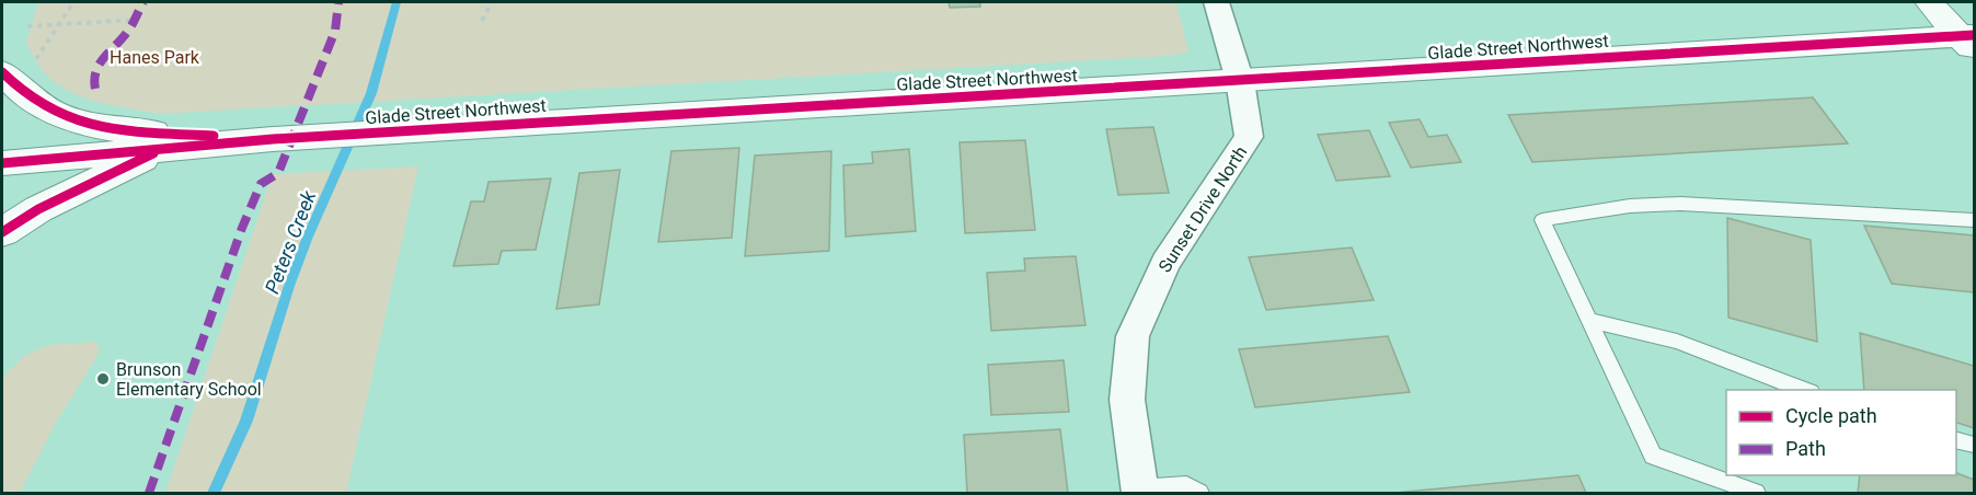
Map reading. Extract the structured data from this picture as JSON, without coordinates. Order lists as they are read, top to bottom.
{
  "streets": {
    "street": ["Glade Street Northwest", "Sunset Drive North"]
  },
  "crossings": [
    ["Glade Street Northwest", "Sunset Drive North"]
  ],
  "water": ["Peters Creek"],
  "parks": ["Hanes Park"],
  "places": ["Brunson Elementary School"],
  "legend": ["Cycle path", "Path"]
}
